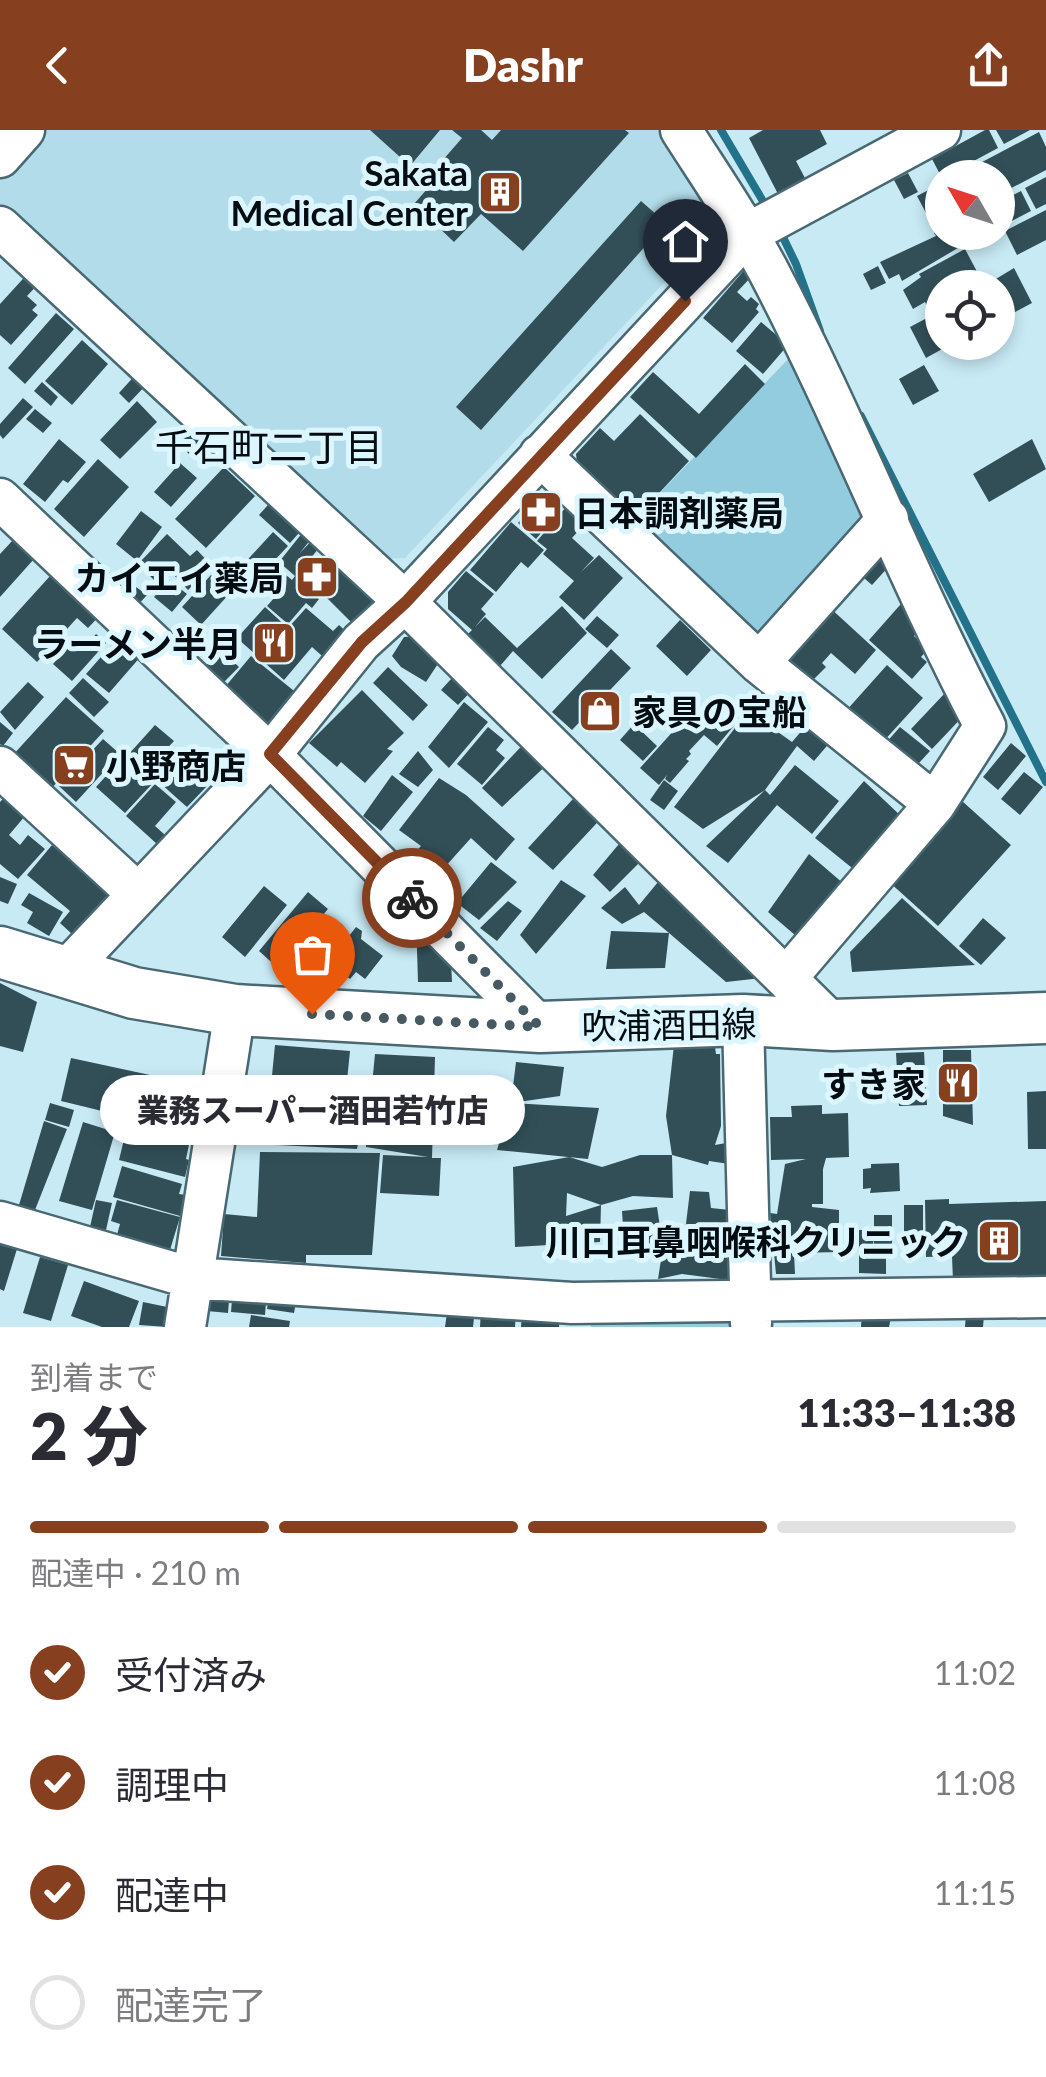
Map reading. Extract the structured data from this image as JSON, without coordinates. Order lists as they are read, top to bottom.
{
  "streets": {
    "main road": ["吹浦酒田線"]
  },
  "districts": ["千石町二丁目"],
  "places": {
    "building": ["Sakata Medical Center", "川口耳鼻咽喉科クリニック"],
    "pharmacy": ["日本調剤薬局", "カイエイ薬局"],
    "restaurant": ["ラーメン半月", "すき家"],
    "shop": ["家具の宝船"],
    "supermarket": ["小野商店"],
    "other": ["業務スーパー酒田若竹店"]
  },
  "north": "top left",
  "page": {
    "header": "Dashr",
    "bubble": "業務スーパー酒田若竹店",
    "heading": ["2 分", "到着まで", "11:33–11:38"],
    "bar": "配達中 · 210 m",
    "list": [
      ["受付済み", "11:02"],
      ["調理中", "11:08"],
      ["配達中", "11:15"],
      "配達完了"
    ]
  }
}
